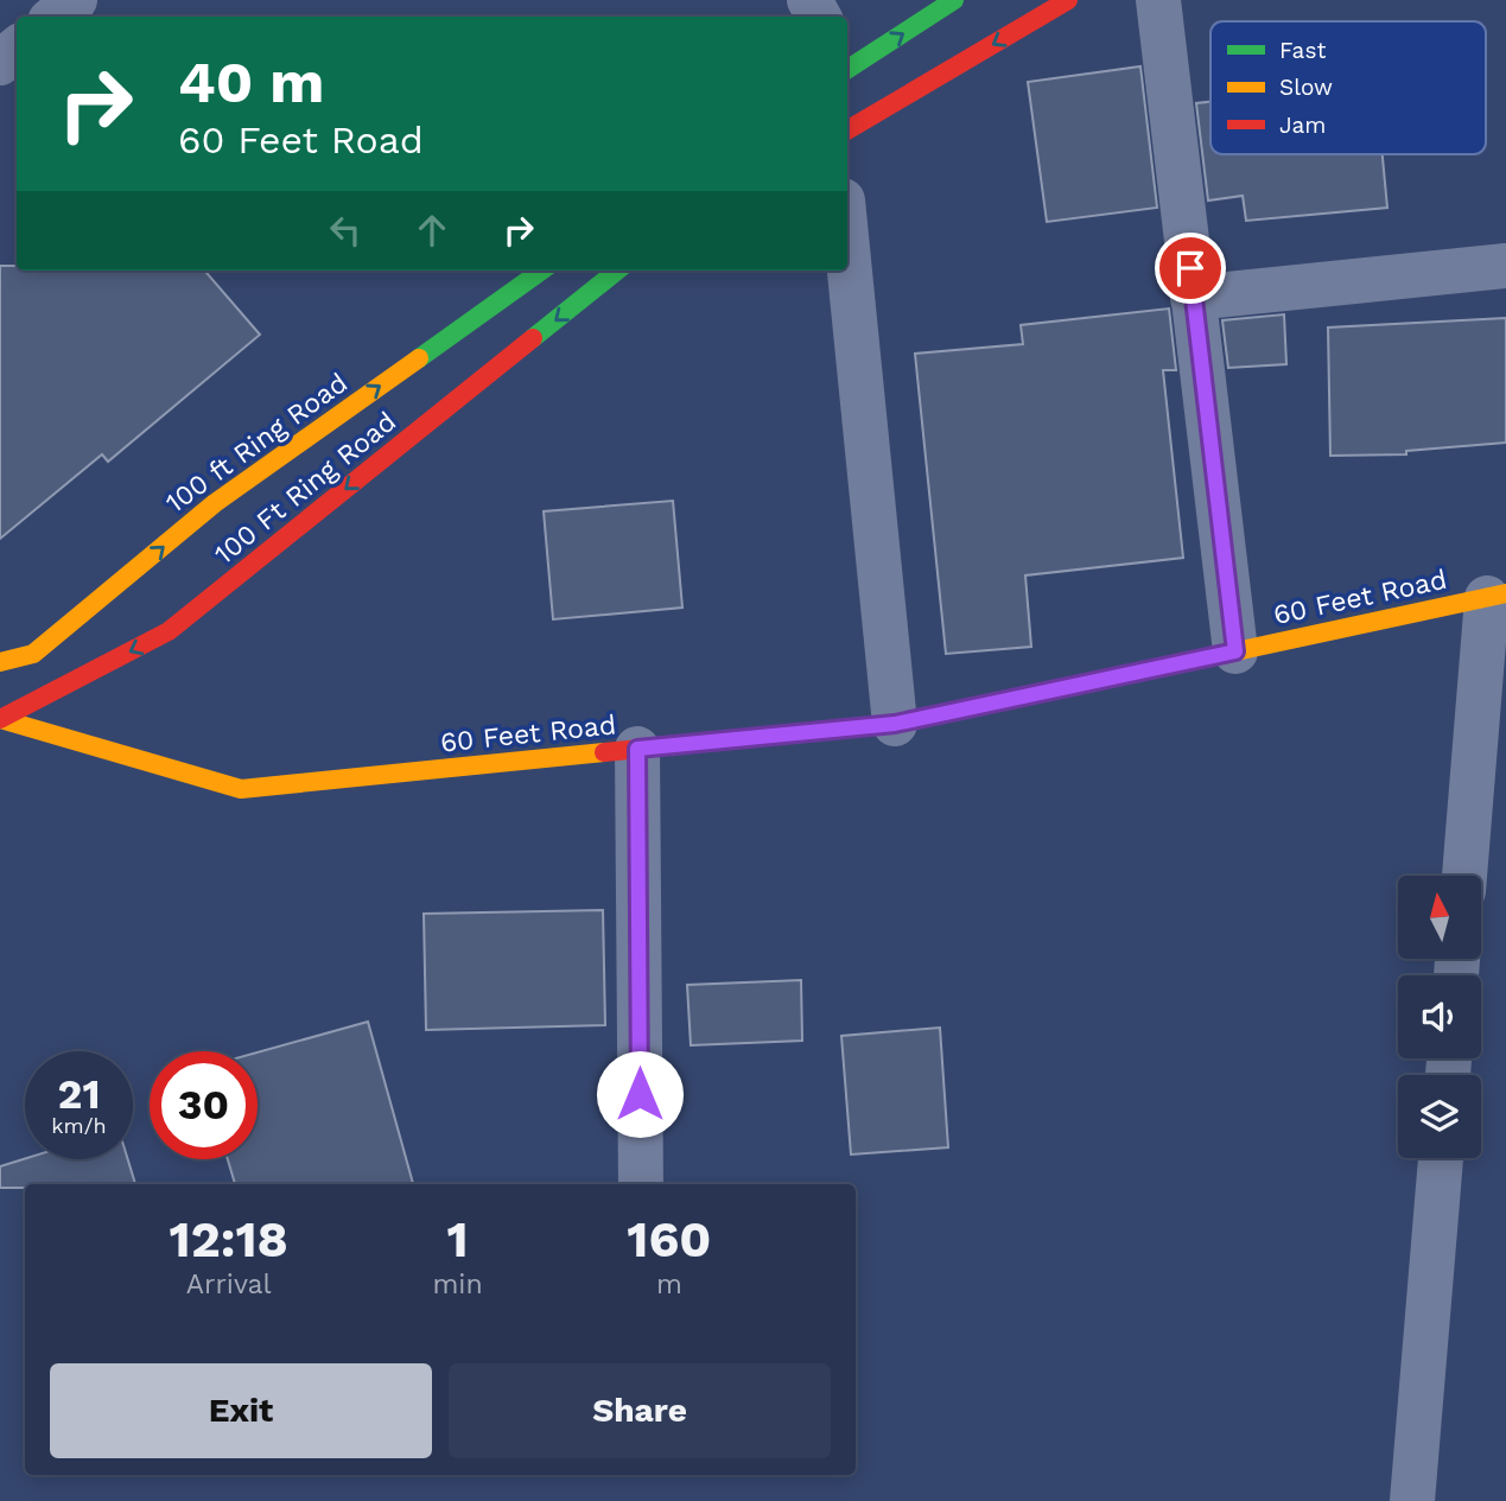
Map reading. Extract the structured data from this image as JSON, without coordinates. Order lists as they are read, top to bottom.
{
  "streets": {
    "main road": ["100 ft Ring Road", "100 Ft Ring Road", "60 Feet Road"]
  },
  "crossings": [
    ["100 Ft Ring Road", "60 Feet Road"]
  ],
  "one_way": ["100 ft Ring Road", "100 Ft Ring Road"],
  "legend": ["Fast", "Slow", "Jam"],
  "north": "top",
  "page": {
    "turn": ["40 m", "60 Feet Road"],
    "speed": "21 km/h",
    "limit": "30",
    "eta": [
      "12:18",
      "Arrival",
      "1",
      "min",
      "160",
      "m"
    ],
    "buttons": ["Exit", "Share"]
  }
}
